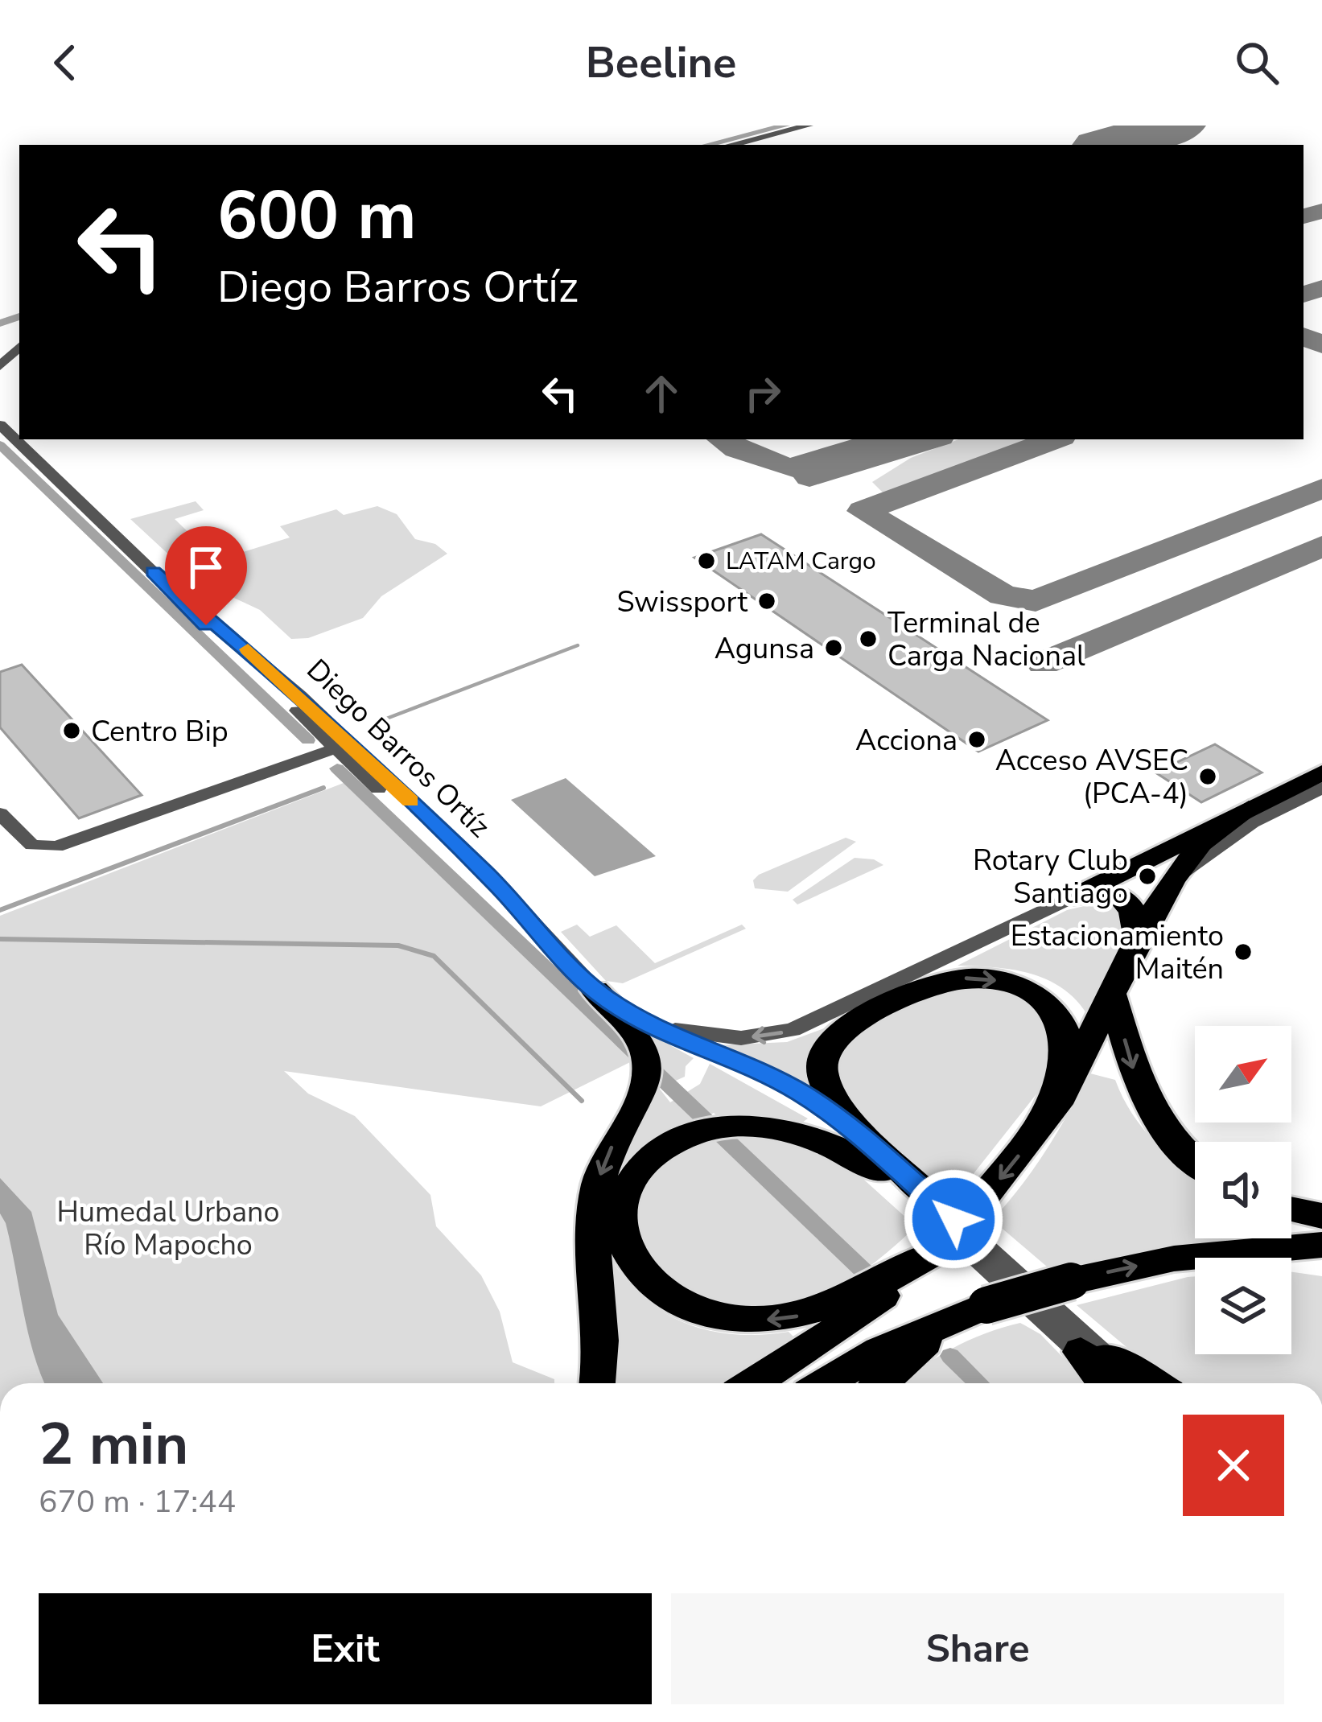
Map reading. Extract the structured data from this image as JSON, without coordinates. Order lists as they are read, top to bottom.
{
  "streets": {
    "street": ["Diego Barros Ortíz"]
  },
  "parks": ["Humedal Urbano Río Mapocho"],
  "places": [
    "LATAM Cargo",
    "Swissport",
    "Terminal de Carga Nacional",
    "Agunsa",
    "Centro Bip",
    "Acciona",
    "Acceso AVSEC (PCA-4)",
    "Rotary Club Santiago",
    "Estacionamiento Maitén"
  ],
  "north": "top right",
  "page": {
    "header": "Beeline",
    "turn": ["600 m", "Diego Barros Ortíz"],
    "heading": ["2 min", "670 m · 17:44"],
    "buttons": ["Exit", "Share"]
  }
}
